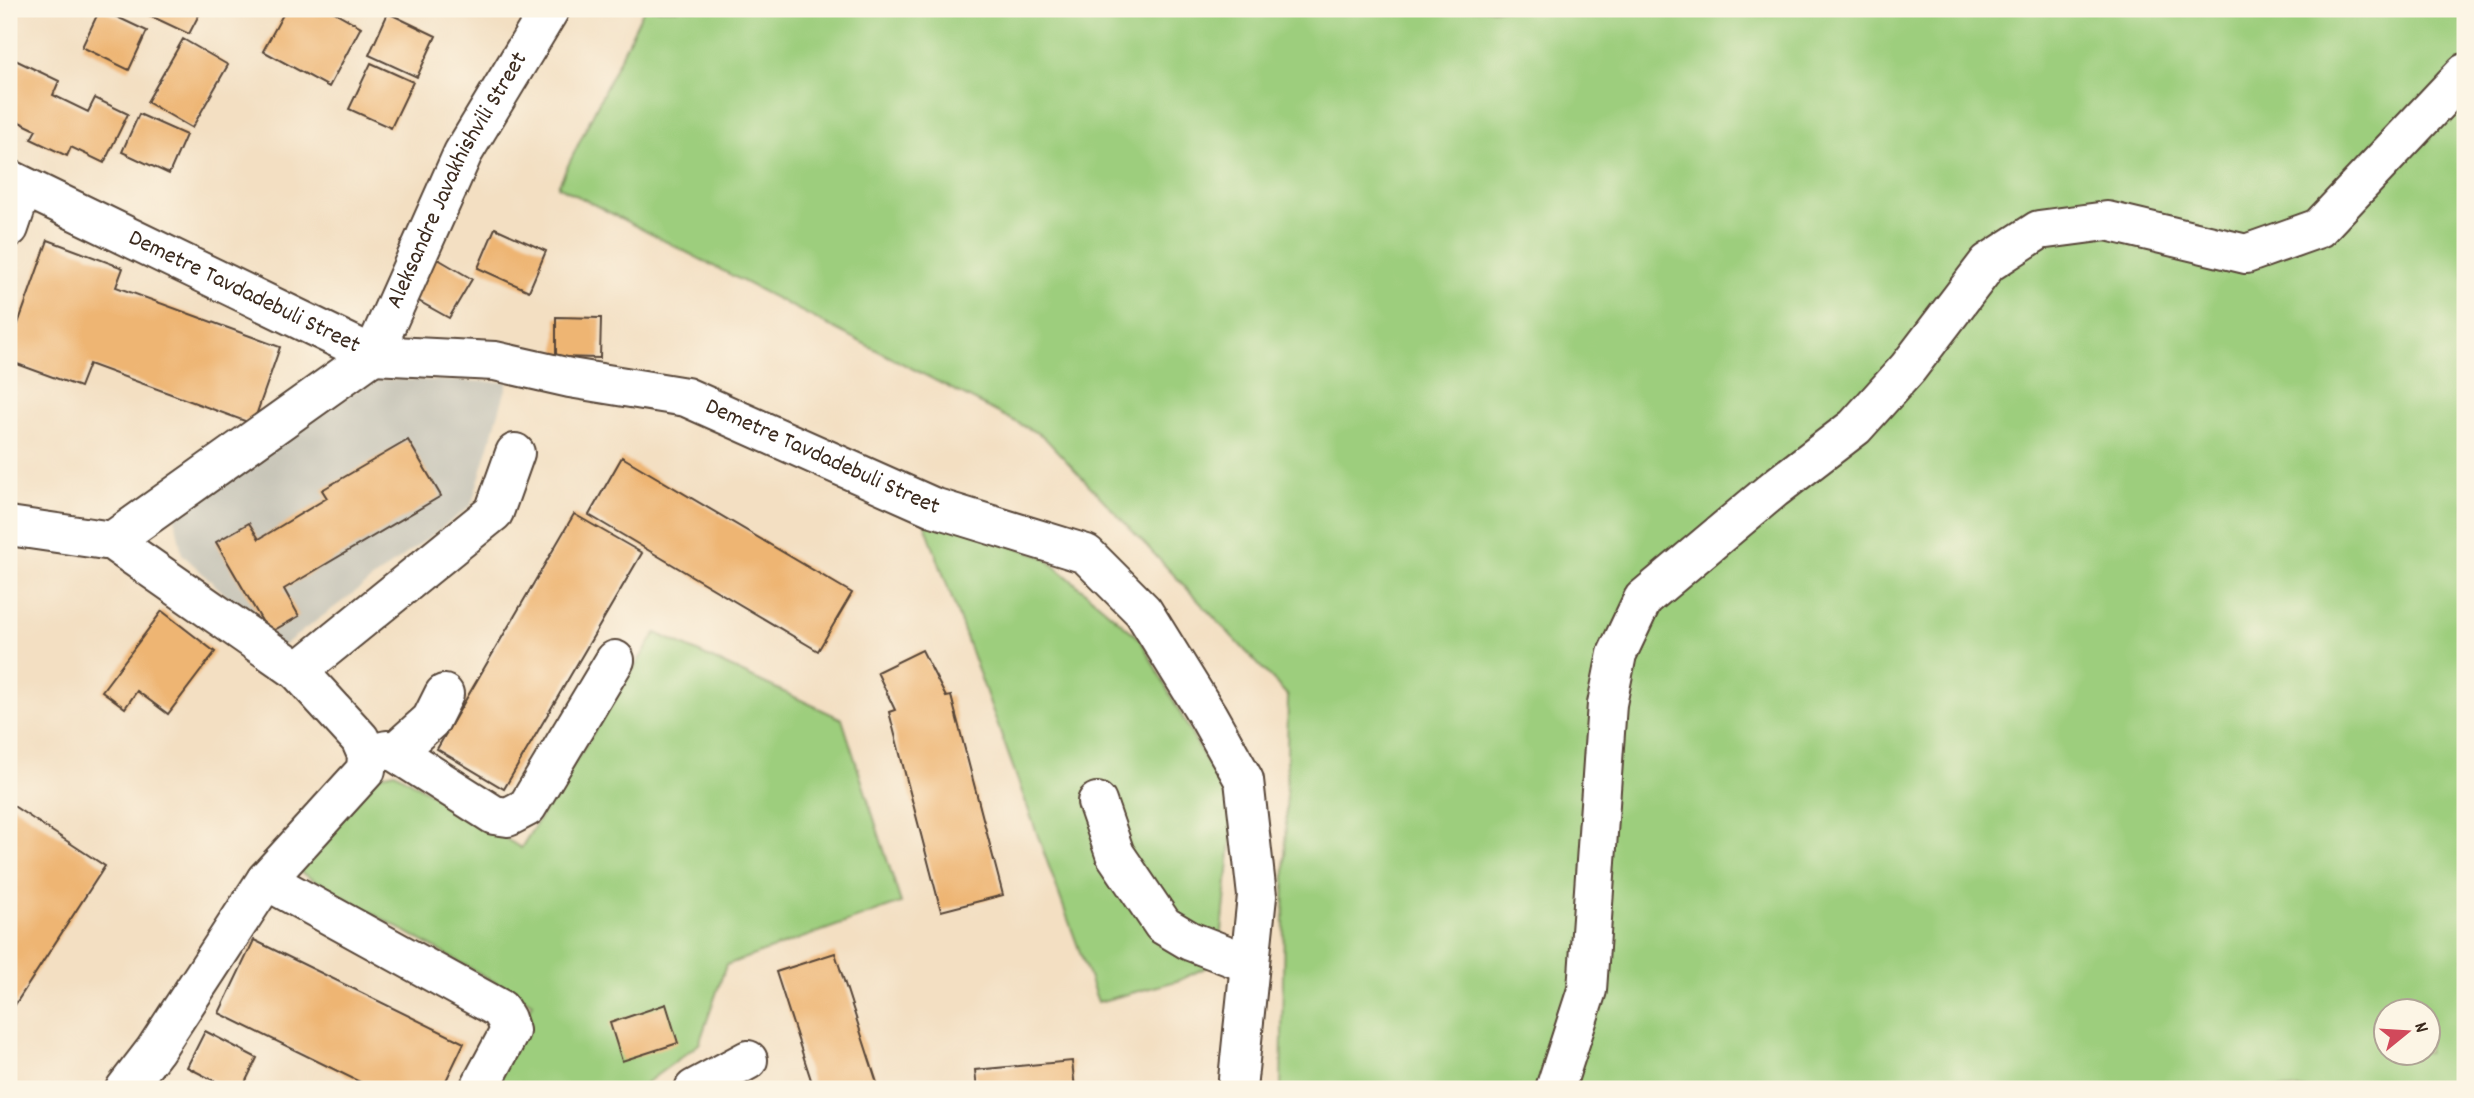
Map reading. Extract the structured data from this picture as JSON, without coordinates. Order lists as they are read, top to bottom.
{
  "streets": {
    "street": ["Aleksandre Javakhishvili Street", "Demetre Tavdadebuli Street"]
  },
  "crossings": [
    ["Aleksandre Javakhishvili Street", "Demetre Tavdadebuli Street"]
  ],
  "north": "right"
}
